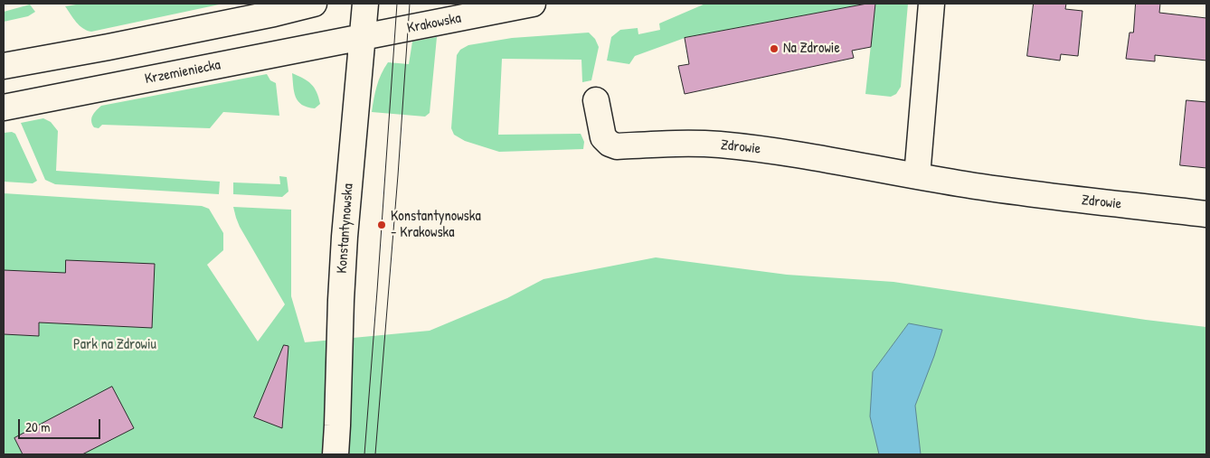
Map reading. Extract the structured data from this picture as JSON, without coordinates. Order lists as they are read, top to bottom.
{
  "streets": {
    "main road": [
      "Krakowska",
      "Krzemieniecka",
      "Zdrowie",
      "Konstantynowska"
    ]
  },
  "crossings": [
    ["Krakowska", "Krzemieniecka"],
    ["Krakowska", "Konstantynowska"],
    ["Krzemieniecka", "Konstantynowska"]
  ],
  "parks": ["Park na Zdrowiu"],
  "places": ["Na Zdrowie", "Konstantynowska - Krakowska"],
  "scale_bar": "20 m"
}
